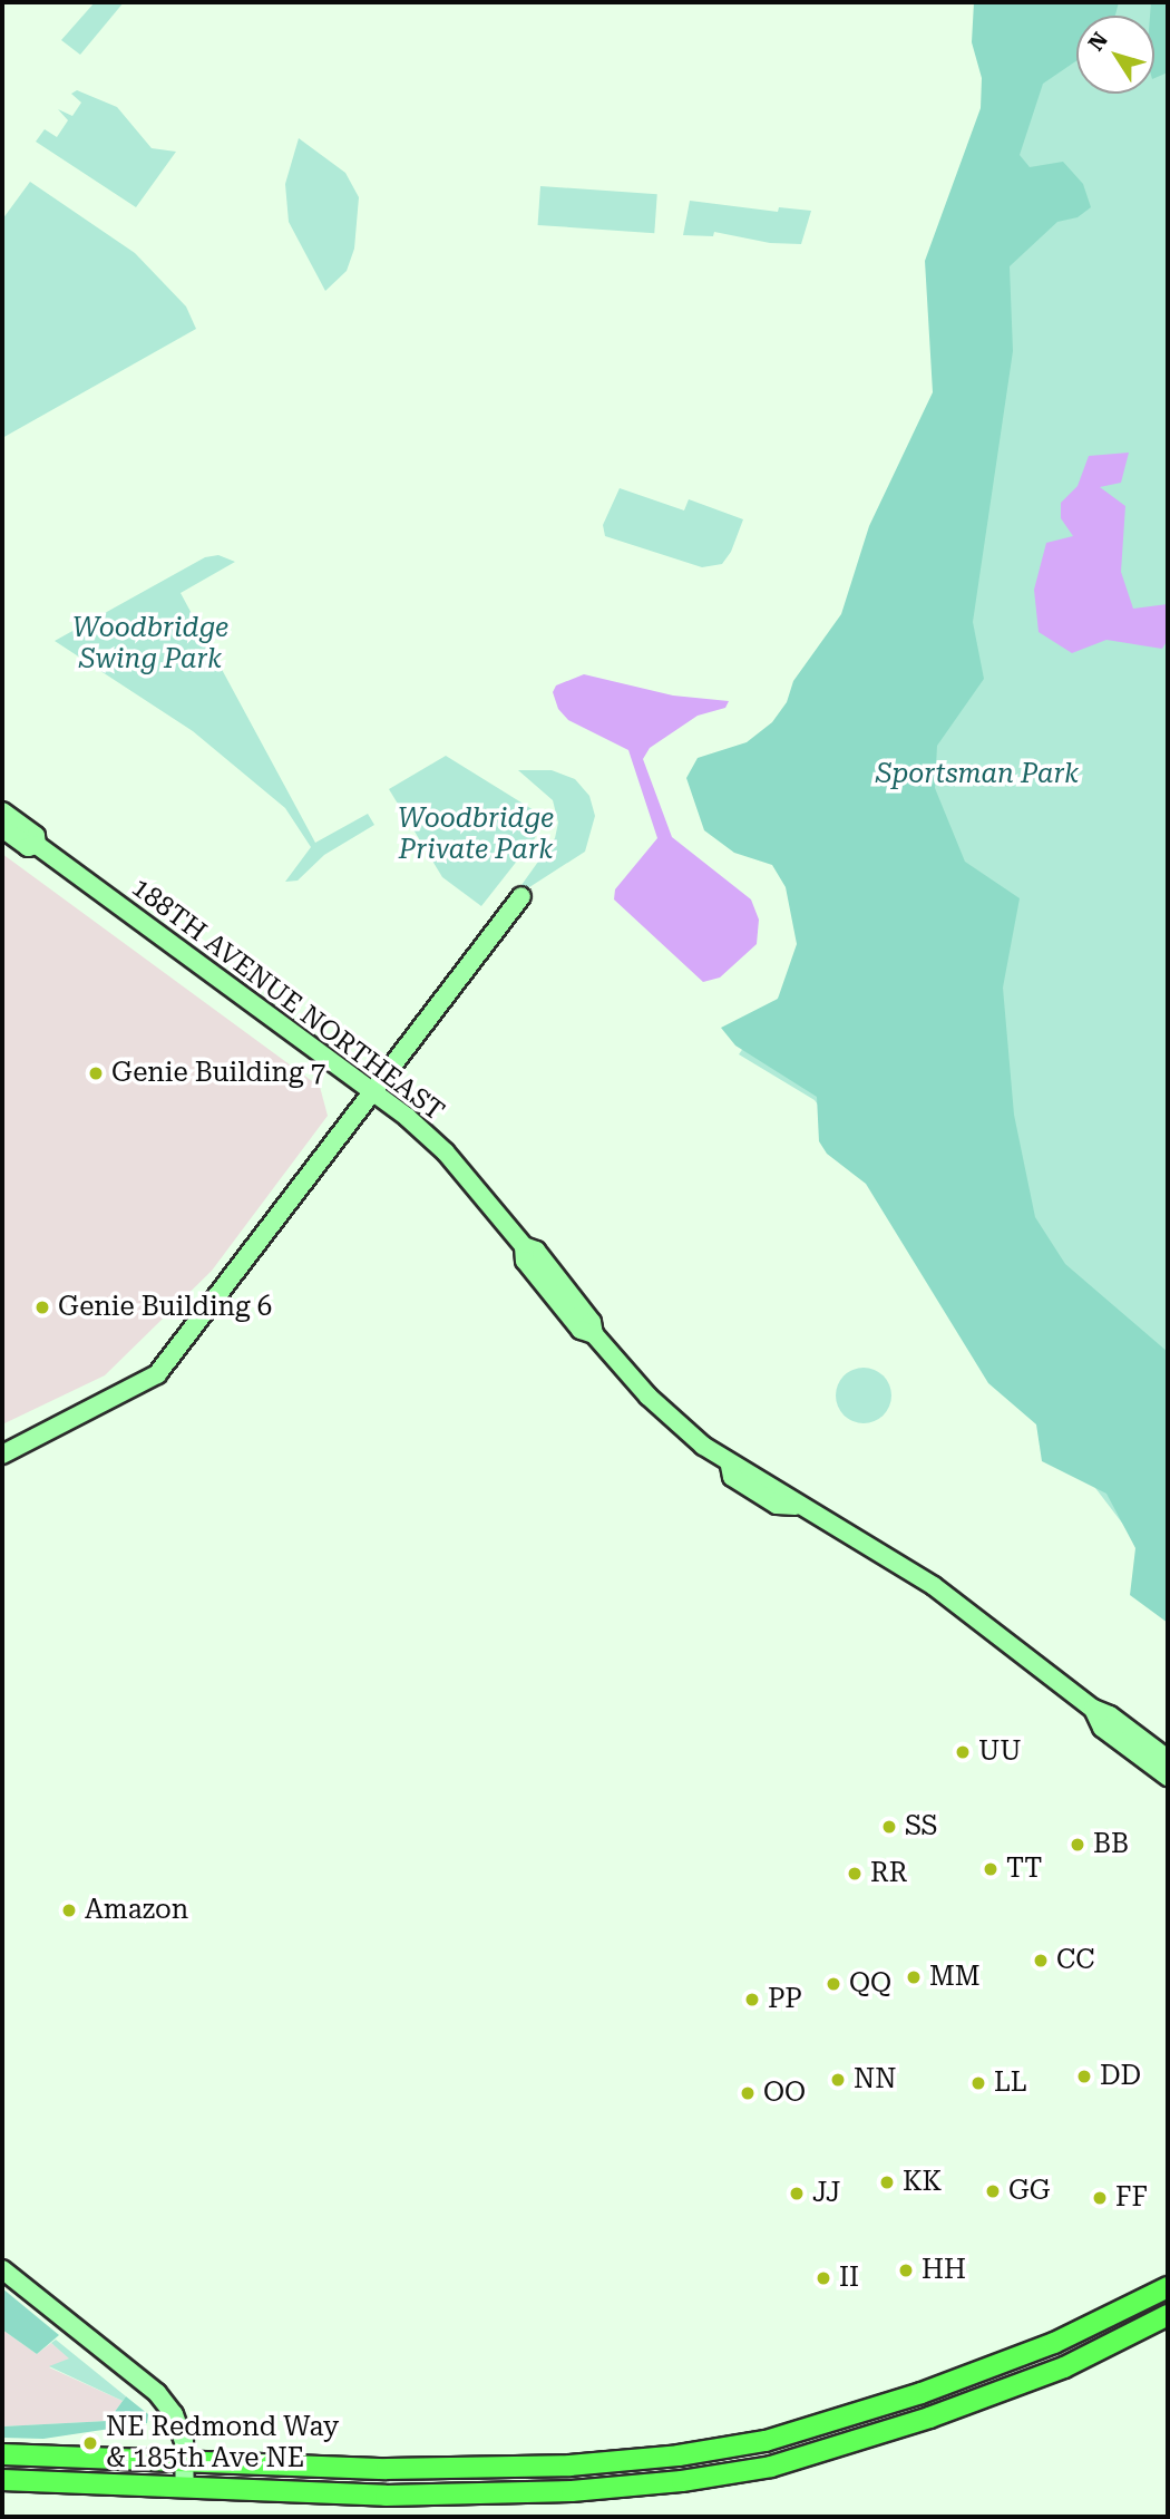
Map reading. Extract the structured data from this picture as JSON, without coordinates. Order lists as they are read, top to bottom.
{
  "streets": {
    "street": ["188TH AVENUE NORTHEAST"]
  },
  "parks": ["Woodbridge Swing Park", "Sportsman Park", "Woodbridge Private Park"],
  "places": [
    "Genie Building 7",
    "Genie Building 6",
    "UU",
    "SS",
    "BB",
    "TT",
    "RR",
    "Amazon",
    "CC",
    "MM",
    "QQ",
    "PP",
    "DD",
    "NN",
    "LL",
    "OO",
    "KK",
    "GG",
    "JJ",
    "FF",
    "HH",
    "II",
    "NE Redmond Way & 185th Ave NE"
  ],
  "north": "top left"
}
